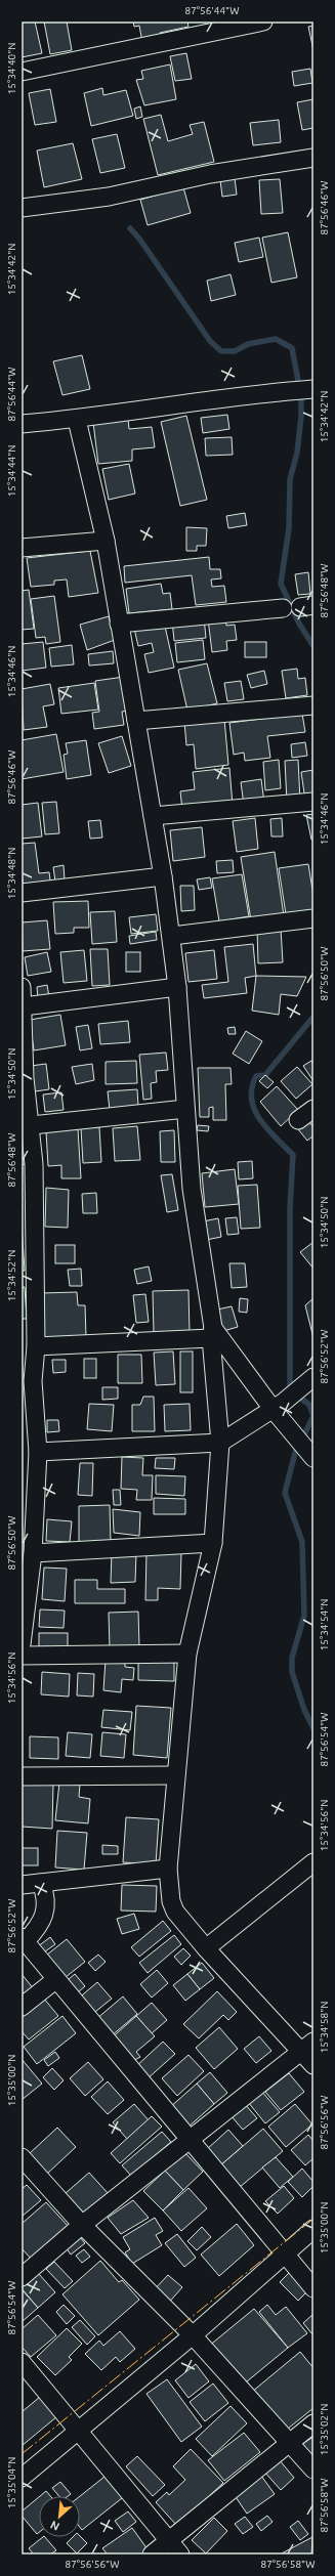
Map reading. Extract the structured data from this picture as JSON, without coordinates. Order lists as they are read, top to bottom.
{
  "north": "bottom left",
  "coordinates": [
    "87°56'44\"W",
    "15°34'40\"N",
    "87°56'46\"W",
    "15°34'42\"N",
    "15°34'44\"N",
    "87°56'48\"W",
    "15°34'46\"N",
    "15°34'48\"N",
    "87°56'50\"W",
    "15°34'50\"N",
    "15°34'52\"N",
    "87°56'52\"W",
    "15°34'54\"N",
    "15°34'56\"N",
    "87°56'54\"W",
    "15°34'58\"N",
    "15°35'00\"N",
    "87°56'56\"W",
    "15°35'02\"N",
    "15°35'04\"N",
    "87°56'58\"W"
  ]
}
